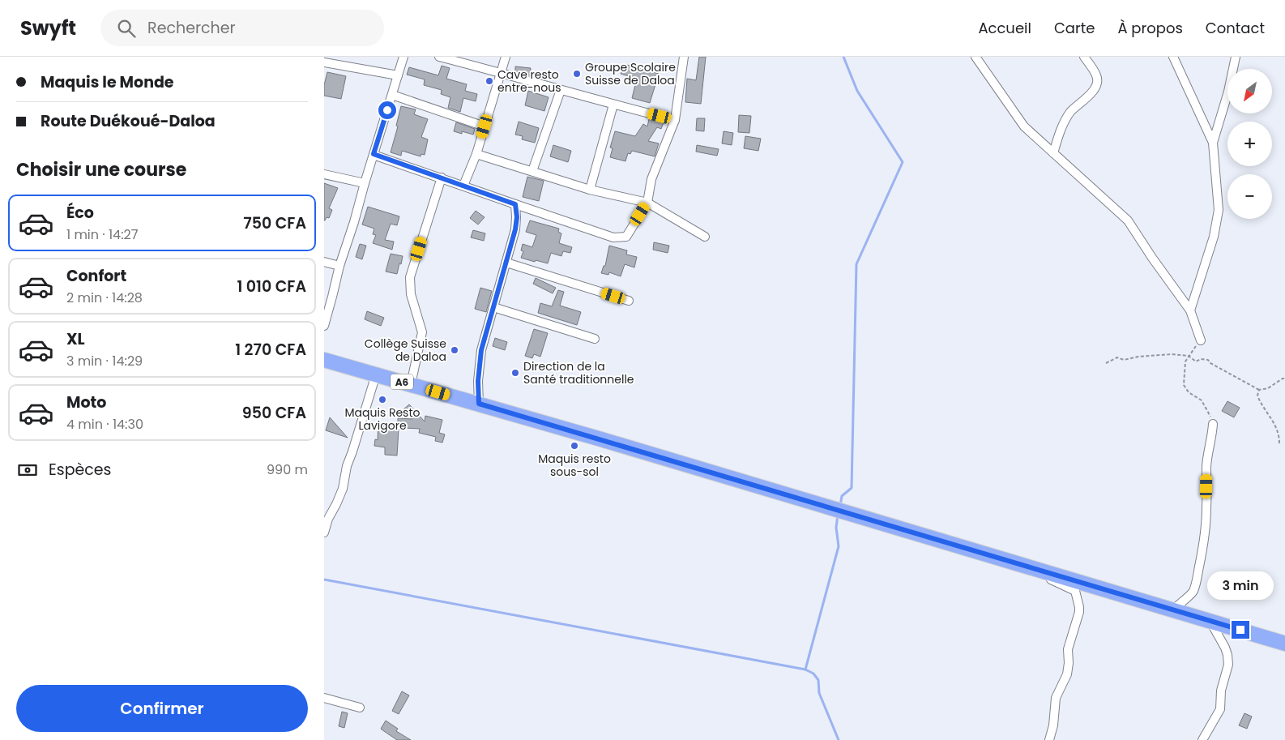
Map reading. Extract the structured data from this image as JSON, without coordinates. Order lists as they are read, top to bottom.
{
  "streets": {
    "highway": ["A6"]
  },
  "places": [
    "Groupe Scolaire Suisse de Daloa",
    "Cave resto entre-nous",
    "Collège Suisse de Daloa",
    "Direction de la Santé traditionnelle",
    "Maquis Resto Lavigore",
    "Maquis resto sous-sol"
  ],
  "north": "bottom left",
  "page": {
    "header": "Swyft",
    "search": "Rechercher",
    "nav": [
      "Accueil",
      "Carte",
      "À propos",
      "Contact"
    ],
    "banner": ["Maquis le Monde", "Route Duékoué-Daloa"],
    "map_buttons": ["+", "−"],
    "heading": "Choisir une course",
    "list": [
      {
        "name": "Éco",
        "note": "1 min · 14:27",
        "value": "750 CFA"
      },
      {
        "name": "Confort",
        "note": "2 min · 14:28",
        "value": "1 010 CFA"
      },
      {
        "name": "XL",
        "note": "3 min · 14:29",
        "value": "1 270 CFA"
      },
      {
        "name": "Moto",
        "note": "4 min · 14:30",
        "value": "950 CFA"
      }
    ],
    "pay": ["Espèces", "990 m"],
    "bubble": "3 min",
    "buttons": "Confirmer"
  }
}
